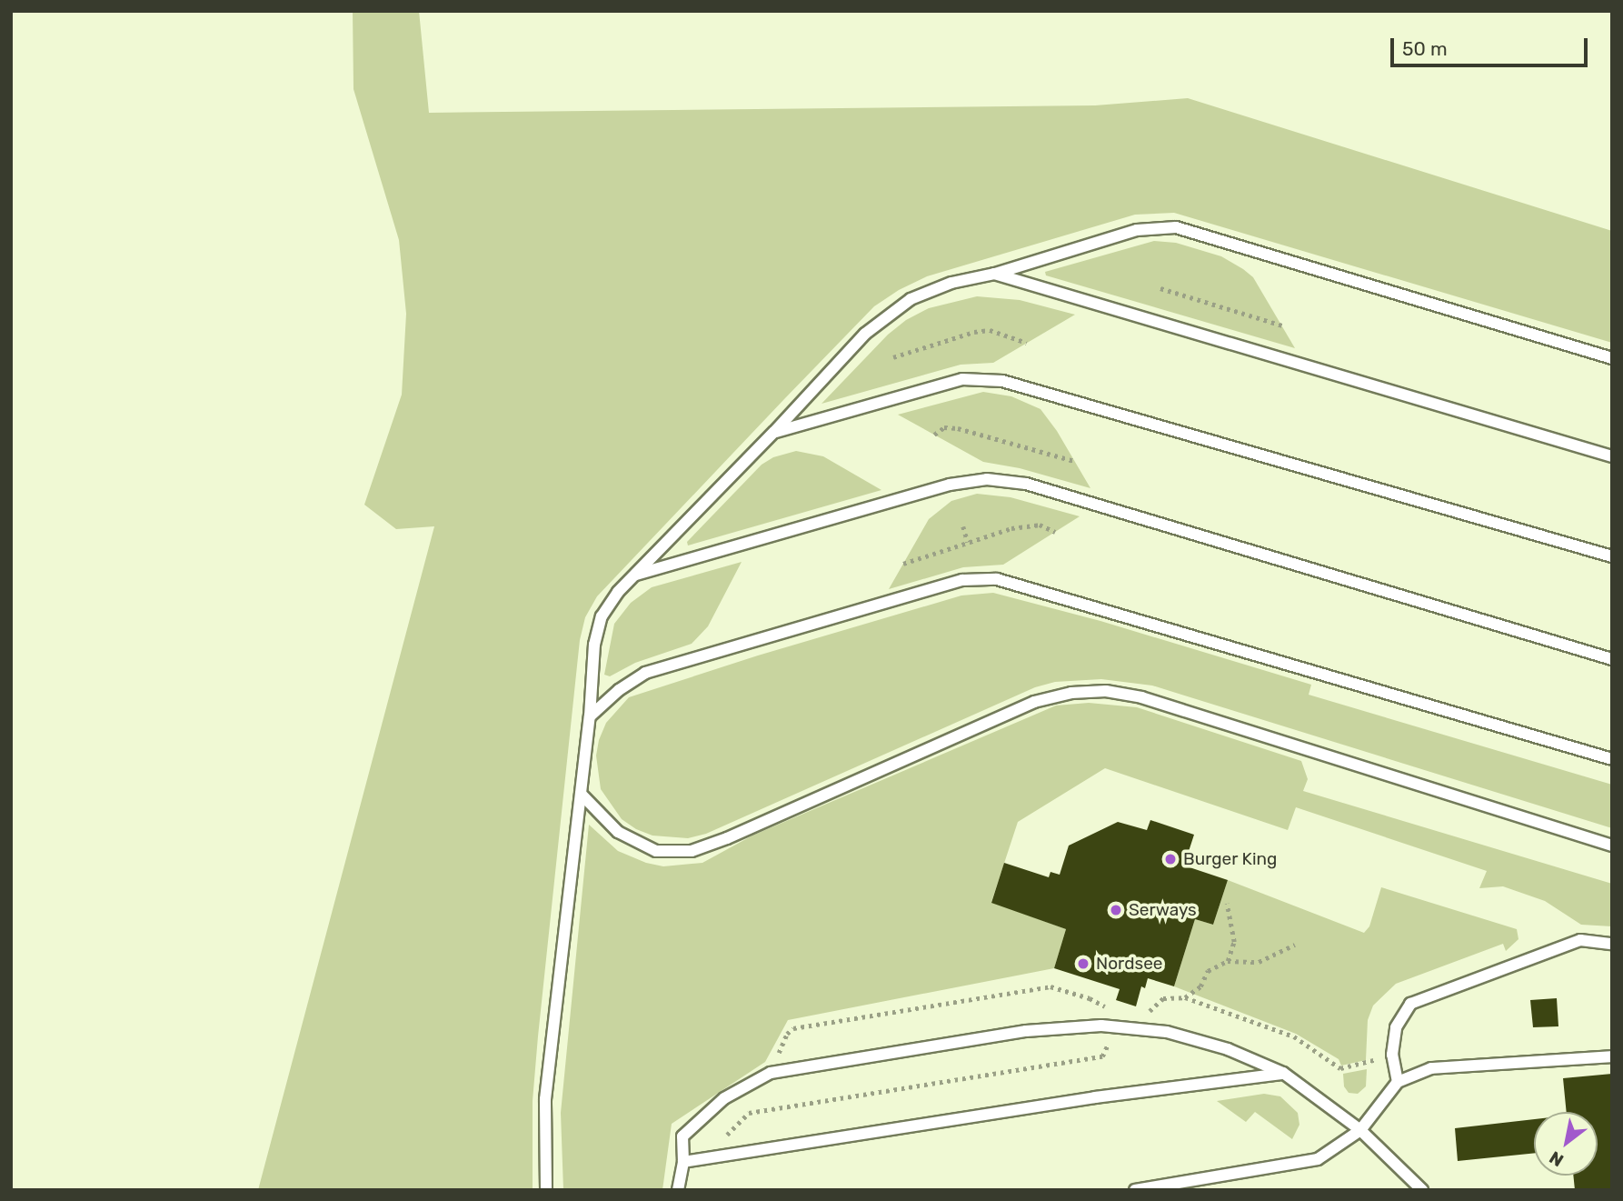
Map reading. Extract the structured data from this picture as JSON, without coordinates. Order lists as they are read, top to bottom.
{
  "places": ["Burger King", "Serways", "Nordsee"],
  "scale_bar": "50 m",
  "north": "bottom left"
}
